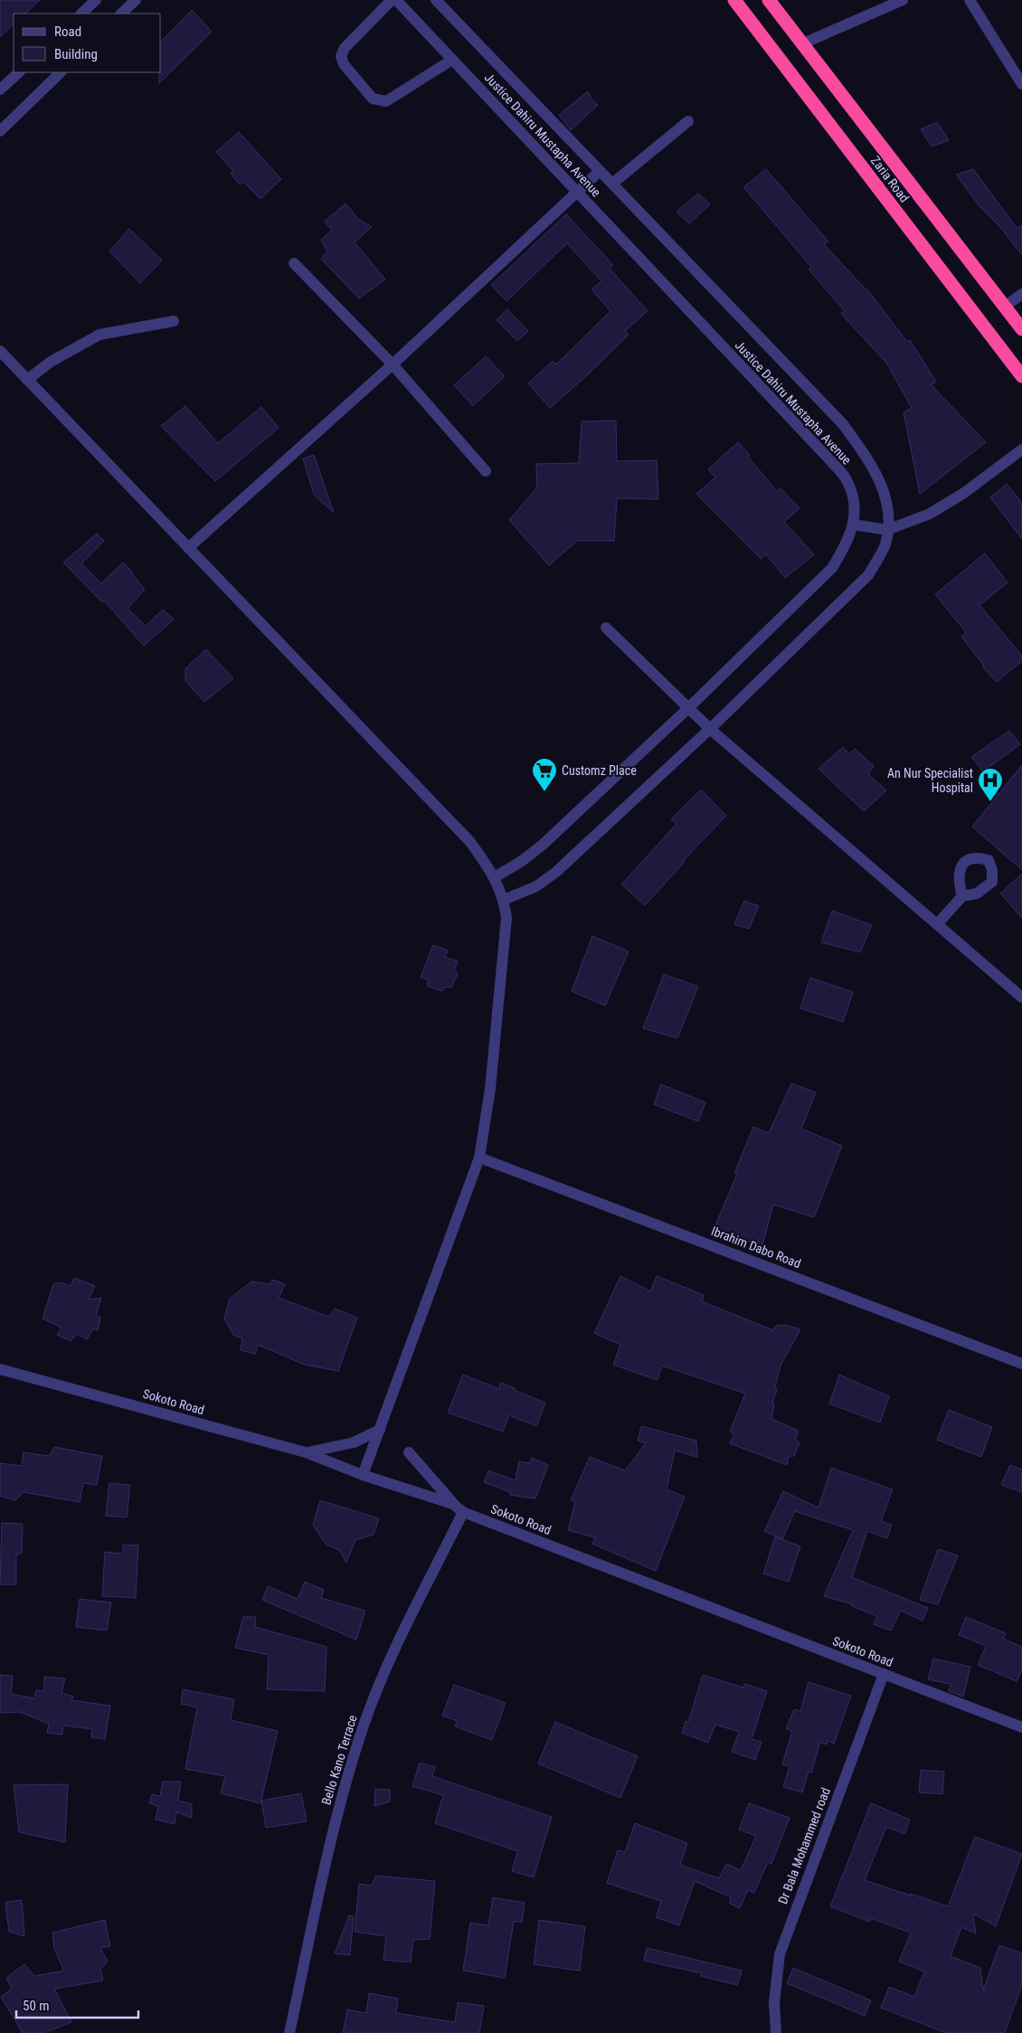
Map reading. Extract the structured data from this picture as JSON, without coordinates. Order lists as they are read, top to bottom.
{
  "streets": {
    "highway": ["Zaria Road"],
    "street": [
      "Justice Dahiru Mustapha Avenue",
      "Ibrahim Dabo Road",
      "Sokoto Road",
      "Bello Kano Terrace",
      "Dr Bala Mohammed road"
    ]
  },
  "crossings": [
    ["Sokoto Road", "Bello Kano Terrace"],
    ["Sokoto Road", "Dr Bala Mohammed road"]
  ],
  "places": {
    "supermarket": ["Customz Place"],
    "hospital": ["An Nur Specialist Hospital"]
  },
  "legend": ["Road", "Building"],
  "scale_bar": "50 m"
}
